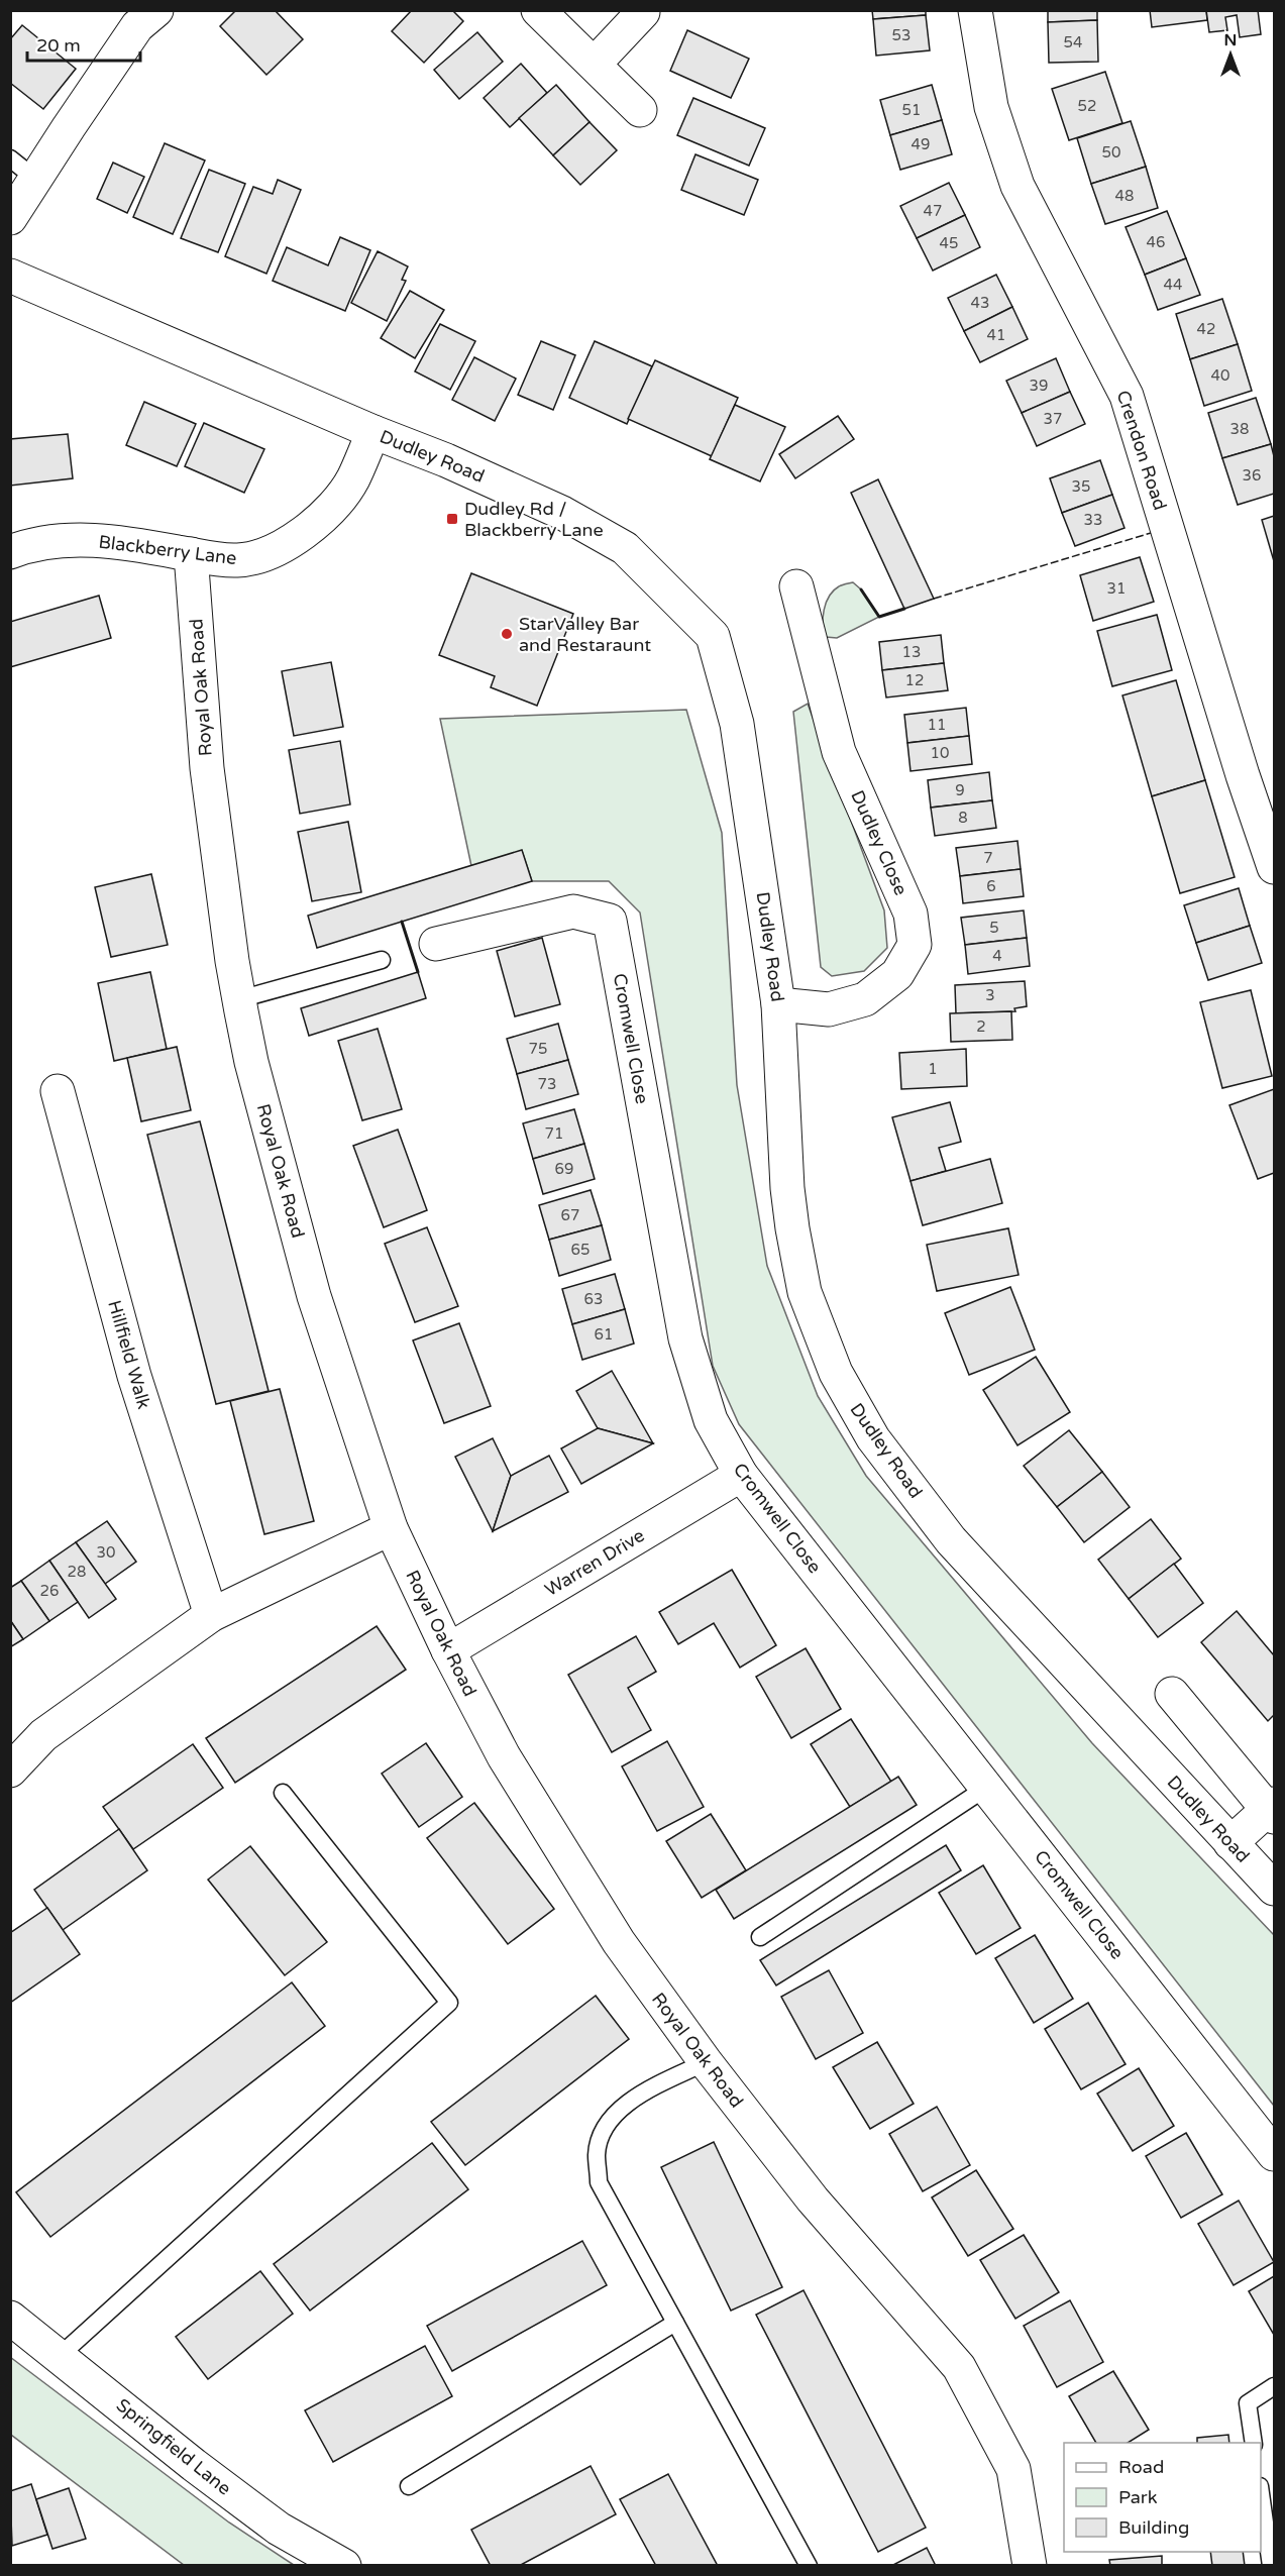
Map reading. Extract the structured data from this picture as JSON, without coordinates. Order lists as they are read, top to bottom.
{
  "streets": {
    "street": [
      "Crendon Road",
      "Dudley Road",
      "Blackberry Lane",
      "Royal Oak Road",
      "Dudley Close",
      "Cromwell Close",
      "Hillfield Walk",
      "Warren Drive",
      "Springfield Lane"
    ]
  },
  "crossings": [
    ["Dudley Road", "Blackberry Lane"],
    ["Dudley Road", "Dudley Close"],
    ["Blackberry Lane", "Royal Oak Road"],
    ["Royal Oak Road", "Warren Drive"],
    ["Cromwell Close", "Warren Drive"]
  ],
  "places": {
    "transit": ["Dudley Rd / Blackberry Lane"],
    "other": ["StarValley Bar and Restaraunt"]
  },
  "house_numbers": [
    "53",
    "54",
    "52",
    "51",
    "49",
    "50",
    "48",
    "47",
    "46",
    "45",
    "44",
    "43",
    "42",
    "41",
    "40",
    "39",
    "37",
    "38",
    "36",
    "35",
    "33",
    "31",
    "13",
    "12",
    "11",
    "10",
    "9",
    "8",
    "7",
    "6",
    "5",
    "4",
    "3",
    "2",
    "75",
    "1",
    "73",
    "71",
    "69",
    "67",
    "65",
    "63",
    "61",
    "30",
    "28",
    "26"
  ],
  "legend": ["Road", "Park", "Building"],
  "scale_bar": "20 m",
  "north": "top"
}
